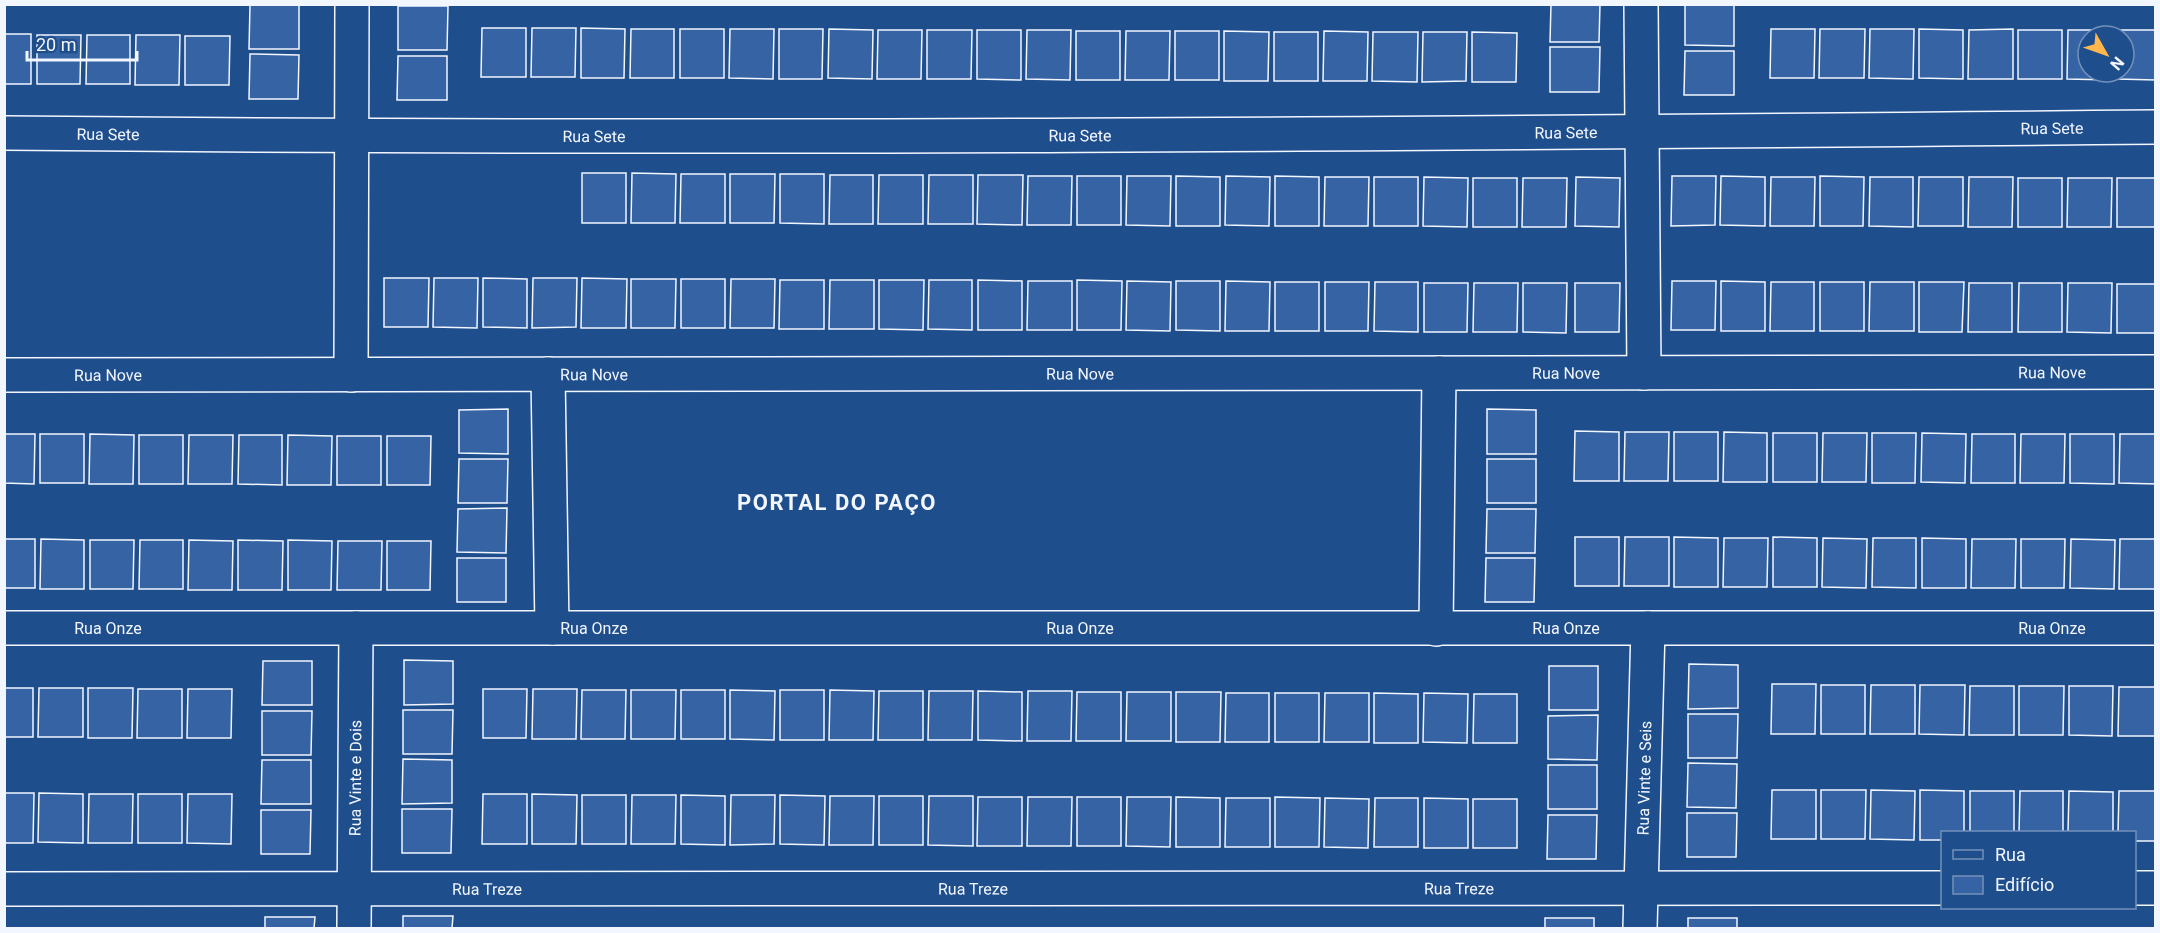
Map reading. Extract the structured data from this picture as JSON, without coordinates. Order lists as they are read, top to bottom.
{
  "streets": {
    "street": [
      "Rua Sete",
      "Rua Nove",
      "Rua Onze",
      "Rua Vinte e Dois",
      "Rua Vinte e Seis",
      "Rua Treze"
    ]
  },
  "crossings": [
    ["Rua Onze", "Rua Vinte e Dois"],
    ["Rua Onze", "Rua Vinte e Seis"],
    ["Rua Vinte e Dois", "Rua Treze"],
    ["Rua Vinte e Seis", "Rua Treze"]
  ],
  "districts": ["PORTAL DO PAÇO"],
  "legend": ["Rua", "Edifício"],
  "scale_bar": "20 m",
  "north": "bottom right"
}
